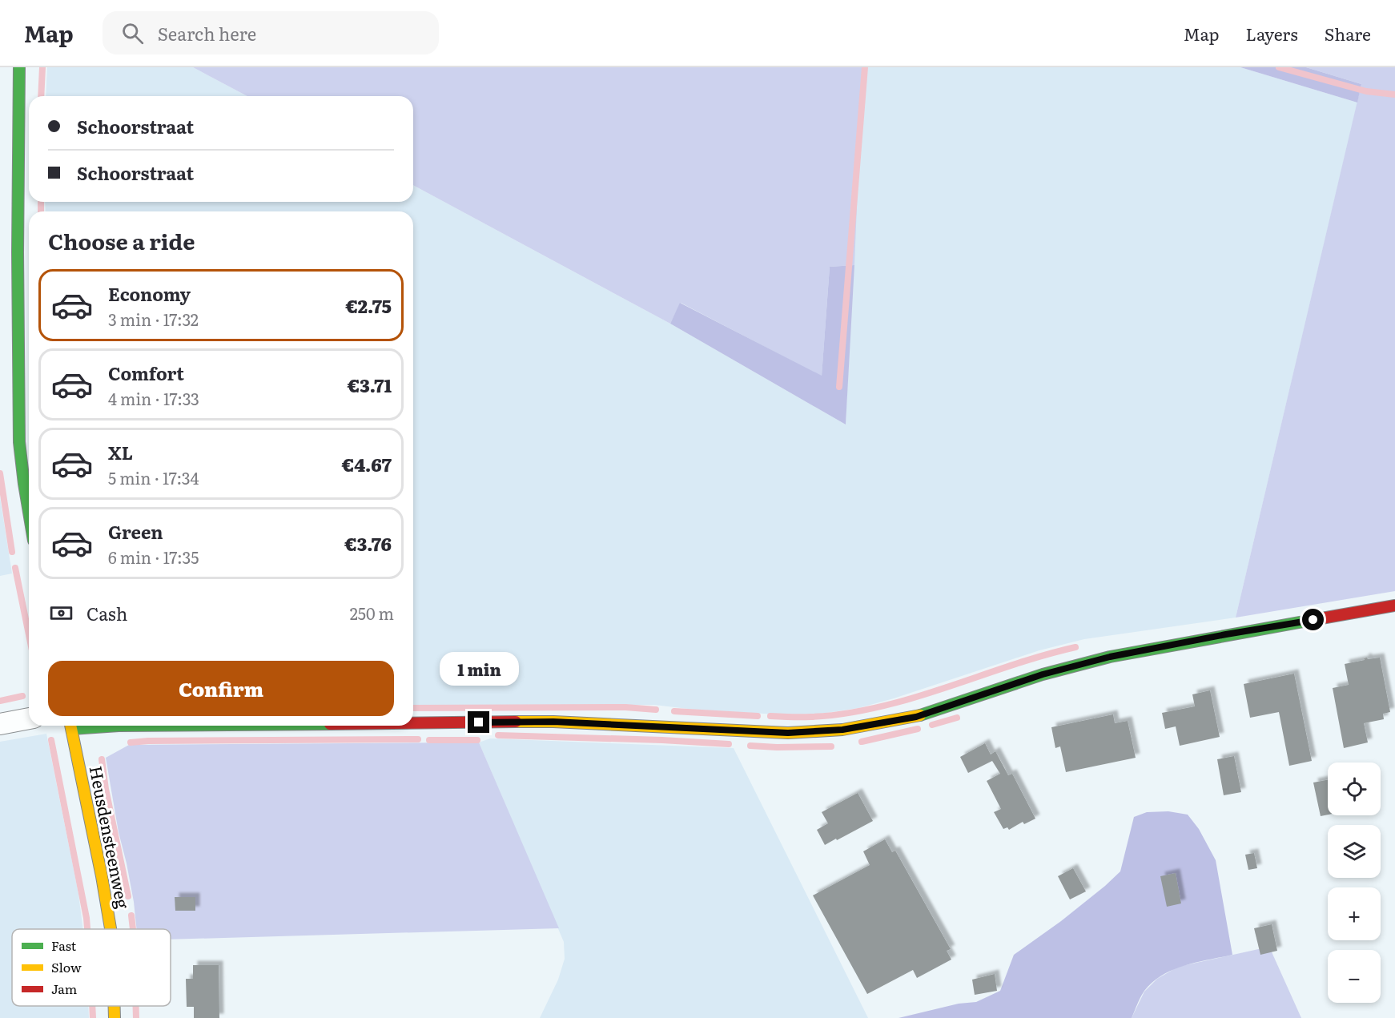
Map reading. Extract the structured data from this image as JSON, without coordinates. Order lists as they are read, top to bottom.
{
  "streets": {
    "street": ["Heusdensteenweg"]
  },
  "legend": ["Fast", "Slow", "Jam"],
  "page": {
    "header": "Map",
    "search": "Search here",
    "nav": ["Map", "Layers", "Share"],
    "banner": ["Schoorstraat", "Schoorstraat"],
    "heading": "Choose a ride",
    "list": [
      {
        "name": "Economy",
        "note": "3 min · 17:32",
        "value": "€2.75"
      },
      {
        "name": "Comfort",
        "note": "4 min · 17:33",
        "value": "€3.71"
      },
      {
        "name": "XL",
        "note": "5 min · 17:34",
        "value": "€4.67"
      },
      {
        "name": "Green",
        "note": "6 min · 17:35",
        "value": "€3.76"
      }
    ],
    "pay": ["Cash", "250 m"],
    "buttons": "Confirm",
    "bubble": "1 min",
    "map_buttons": ["+", "−"]
  }
}
